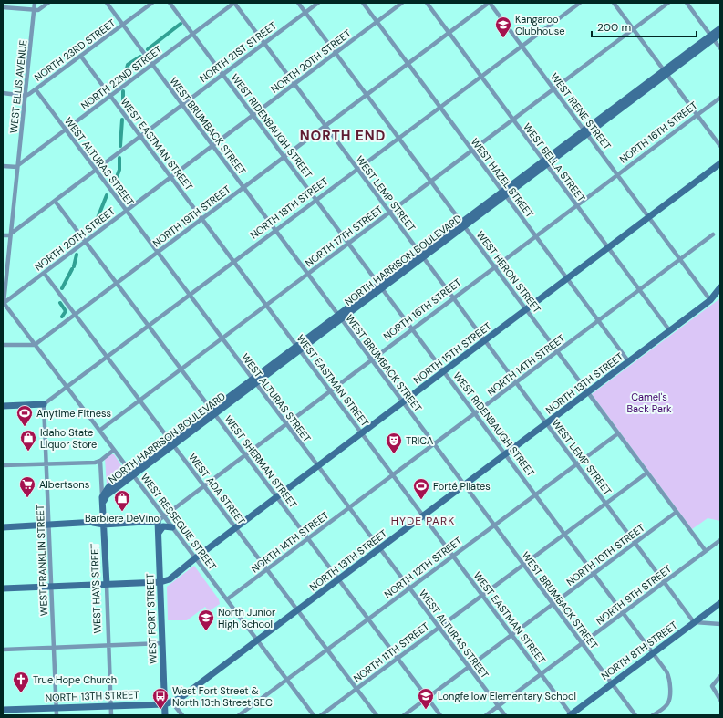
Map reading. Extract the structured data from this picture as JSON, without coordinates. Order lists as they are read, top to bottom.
{
  "streets": {
    "street": [
      "NORTH 23RD STREET",
      "NORTH 21ST STREET",
      "NORTH 20TH STREET",
      "NORTH 22ND STREET",
      "WEST ELLIS AVENUE",
      "WEST IRENE STREET",
      "WEST BRUMBACK STREET",
      "WEST RIDENBAUGH STREET",
      "NORTH 16TH STREET",
      "WEST EASTMAN STREET",
      "WEST ALTURAS STREET",
      "WEST BELLA STREET",
      "WEST HAZEL STREET",
      "WEST LEMP STREET",
      "NORTH 18TH STREET",
      "NORTH 19TH STREET",
      "NORTH 17TH STREET",
      "NORTH HARRISON BOULEVARD",
      "WEST HERON STREET",
      "NORTH 15TH STREET",
      "NORTH 14TH STREET",
      "NORTH 13TH STREET",
      "WEST SHERMAN STREET",
      "WEST ADA STREET",
      "WEST RESSEGUIE STREET",
      "NORTH 10TH STREET",
      "WEST FRANKLIN STREET",
      "NORTH 12TH STREET",
      "WEST HAYS STREET",
      "NORTH 9TH STREET",
      "WEST FORT STREET",
      "NORTH 8TH STREET",
      "NORTH 11TH STREET"
    ]
  },
  "crossings": [
    ["NORTH 23RD STREET", "WEST ELLIS AVENUE"],
    ["NORTH 23RD STREET", "WEST BRUMBACK STREET"],
    ["NORTH 23RD STREET", "WEST EASTMAN STREET"],
    ["NORTH 23RD STREET", "WEST ALTURAS STREET"],
    ["NORTH 21ST STREET", "WEST ELLIS AVENUE"],
    ["NORTH 21ST STREET", "WEST BRUMBACK STREET"],
    ["NORTH 21ST STREET", "WEST RIDENBAUGH STREET"],
    ["NORTH 21ST STREET", "WEST EASTMAN STREET"],
    ["NORTH 21ST STREET", "WEST ALTURAS STREET"],
    ["NORTH 21ST STREET", "WEST LEMP STREET"],
    ["NORTH 21ST STREET", "WEST HERON STREET"],
    ["NORTH 21ST STREET", "WEST SHERMAN STREET"],
    ["NORTH 20TH STREET", "WEST ELLIS AVENUE"],
    ["NORTH 20TH STREET", "WEST BRUMBACK STREET"],
    ["NORTH 20TH STREET", "WEST RIDENBAUGH STREET"],
    ["NORTH 20TH STREET", "WEST EASTMAN STREET"],
    ["NORTH 20TH STREET", "WEST ALTURAS STREET"],
    ["NORTH 20TH STREET", "WEST HAZEL STREET"],
    ["NORTH 20TH STREET", "WEST LEMP STREET"],
    ["NORTH 20TH STREET", "WEST HERON STREET"],
    ["NORTH 20TH STREET", "WEST SHERMAN STREET"],
    ["NORTH 20TH STREET", "WEST ADA STREET"],
    ["NORTH 20TH STREET", "WEST RESSEGUIE STREET"],
    ["NORTH 22ND STREET", "WEST ELLIS AVENUE"],
    ["NORTH 22ND STREET", "WEST BRUMBACK STREET"],
    ["NORTH 22ND STREET", "WEST RIDENBAUGH STREET"],
    ["NORTH 22ND STREET", "WEST EASTMAN STREET"],
    ["NORTH 22ND STREET", "WEST ALTURAS STREET"],
    ["NORTH 22ND STREET", "WEST LEMP STREET"],
    ["WEST ELLIS AVENUE", "WEST RESSEGUIE STREET"],
    ["WEST IRENE STREET", "NORTH 16TH STREET"],
    ["WEST IRENE STREET", "NORTH 18TH STREET"],
    ["WEST IRENE STREET", "NORTH 19TH STREET"],
    ["WEST IRENE STREET", "NORTH 17TH STREET"],
    ["WEST IRENE STREET", "NORTH HARRISON BOULEVARD"],
    ["WEST IRENE STREET", "NORTH 15TH STREET"],
    ["WEST IRENE STREET", "NORTH 14TH STREET"],
    ["WEST IRENE STREET", "NORTH 13TH STREET"],
    ["WEST BRUMBACK STREET", "NORTH 16TH STREET"],
    ["WEST BRUMBACK STREET", "NORTH 18TH STREET"],
    ["WEST BRUMBACK STREET", "NORTH 19TH STREET"],
    ["WEST BRUMBACK STREET", "NORTH 17TH STREET"],
    ["WEST BRUMBACK STREET", "NORTH HARRISON BOULEVARD"],
    ["WEST BRUMBACK STREET", "NORTH 15TH STREET"],
    ["WEST BRUMBACK STREET", "NORTH 14TH STREET"],
    ["WEST BRUMBACK STREET", "NORTH 13TH STREET"],
    ["WEST BRUMBACK STREET", "NORTH 10TH STREET"],
    ["WEST BRUMBACK STREET", "NORTH 12TH STREET"],
    ["WEST BRUMBACK STREET", "NORTH 9TH STREET"],
    ["WEST BRUMBACK STREET", "NORTH 8TH STREET"],
    ["WEST BRUMBACK STREET", "NORTH 11TH STREET"],
    ["WEST RIDENBAUGH STREET", "NORTH 16TH STREET"],
    ["WEST RIDENBAUGH STREET", "NORTH 18TH STREET"],
    ["WEST RIDENBAUGH STREET", "NORTH 19TH STREET"],
    ["WEST RIDENBAUGH STREET", "NORTH 17TH STREET"],
    ["WEST RIDENBAUGH STREET", "NORTH HARRISON BOULEVARD"],
    ["WEST RIDENBAUGH STREET", "NORTH 15TH STREET"],
    ["WEST RIDENBAUGH STREET", "NORTH 14TH STREET"],
    ["WEST RIDENBAUGH STREET", "NORTH 13TH STREET"],
    ["WEST RIDENBAUGH STREET", "NORTH 10TH STREET"],
    ["WEST RIDENBAUGH STREET", "NORTH 12TH STREET"],
    ["WEST RIDENBAUGH STREET", "NORTH 9TH STREET"],
    ["WEST RIDENBAUGH STREET", "NORTH 8TH STREET"],
    ["WEST RIDENBAUGH STREET", "NORTH 11TH STREET"],
    ["NORTH 16TH STREET", "WEST EASTMAN STREET"],
    ["NORTH 16TH STREET", "WEST ALTURAS STREET"],
    ["NORTH 16TH STREET", "WEST BELLA STREET"],
    ["NORTH 16TH STREET", "WEST HAZEL STREET"],
    ["NORTH 16TH STREET", "WEST LEMP STREET"],
    ["NORTH 16TH STREET", "WEST HERON STREET"],
    ["NORTH 16TH STREET", "WEST SHERMAN STREET"],
    ["NORTH 16TH STREET", "WEST ADA STREET"],
    ["NORTH 16TH STREET", "WEST RESSEGUIE STREET"],
    ["NORTH 16TH STREET", "WEST FORT STREET"],
    ["WEST EASTMAN STREET", "NORTH 18TH STREET"],
    ["WEST EASTMAN STREET", "NORTH 19TH STREET"],
    ["WEST EASTMAN STREET", "NORTH 17TH STREET"],
    ["WEST EASTMAN STREET", "NORTH HARRISON BOULEVARD"],
    ["WEST EASTMAN STREET", "NORTH 15TH STREET"],
    ["WEST EASTMAN STREET", "NORTH 14TH STREET"],
    ["WEST EASTMAN STREET", "NORTH 13TH STREET"],
    ["WEST EASTMAN STREET", "NORTH 10TH STREET"],
    ["WEST EASTMAN STREET", "NORTH 12TH STREET"],
    ["WEST EASTMAN STREET", "NORTH 9TH STREET"],
    ["WEST EASTMAN STREET", "NORTH 8TH STREET"],
    ["WEST EASTMAN STREET", "NORTH 11TH STREET"],
    ["WEST ALTURAS STREET", "NORTH 18TH STREET"],
    ["WEST ALTURAS STREET", "NORTH 19TH STREET"],
    ["WEST ALTURAS STREET", "NORTH 17TH STREET"],
    ["WEST ALTURAS STREET", "NORTH HARRISON BOULEVARD"],
    ["WEST ALTURAS STREET", "NORTH 15TH STREET"],
    ["WEST ALTURAS STREET", "NORTH 14TH STREET"],
    ["WEST ALTURAS STREET", "NORTH 13TH STREET"],
    ["WEST ALTURAS STREET", "NORTH 10TH STREET"],
    ["WEST ALTURAS STREET", "NORTH 12TH STREET"],
    ["WEST ALTURAS STREET", "NORTH 9TH STREET"],
    ["WEST ALTURAS STREET", "NORTH 11TH STREET"],
    ["WEST BELLA STREET", "NORTH 18TH STREET"],
    ["WEST BELLA STREET", "NORTH 19TH STREET"],
    ["WEST BELLA STREET", "NORTH 17TH STREET"],
    ["WEST BELLA STREET", "NORTH HARRISON BOULEVARD"],
    ["WEST BELLA STREET", "NORTH 15TH STREET"],
    ["WEST BELLA STREET", "NORTH 14TH STREET"],
    ["WEST BELLA STREET", "NORTH 13TH STREET"],
    ["WEST HAZEL STREET", "NORTH 18TH STREET"],
    ["WEST HAZEL STREET", "NORTH 19TH STREET"],
    ["WEST HAZEL STREET", "NORTH 17TH STREET"],
    ["WEST HAZEL STREET", "NORTH HARRISON BOULEVARD"],
    ["WEST HAZEL STREET", "NORTH 15TH STREET"],
    ["WEST HAZEL STREET", "NORTH 14TH STREET"],
    ["WEST HAZEL STREET", "NORTH 13TH STREET"],
    ["WEST LEMP STREET", "NORTH 18TH STREET"],
    ["WEST LEMP STREET", "NORTH 19TH STREET"],
    ["WEST LEMP STREET", "NORTH 17TH STREET"],
    ["WEST LEMP STREET", "NORTH HARRISON BOULEVARD"],
    ["WEST LEMP STREET", "NORTH 15TH STREET"],
    ["WEST LEMP STREET", "NORTH 14TH STREET"],
    ["WEST LEMP STREET", "NORTH 13TH STREET"],
    ["WEST LEMP STREET", "NORTH 10TH STREET"],
    ["WEST LEMP STREET", "NORTH 12TH STREET"],
    ["WEST LEMP STREET", "NORTH 9TH STREET"],
    ["WEST LEMP STREET", "NORTH 8TH STREET"],
    ["WEST LEMP STREET", "NORTH 11TH STREET"],
    ["NORTH 18TH STREET", "WEST HERON STREET"],
    ["NORTH 18TH STREET", "WEST SHERMAN STREET"],
    ["NORTH 18TH STREET", "WEST ADA STREET"],
    ["NORTH 18TH STREET", "WEST RESSEGUIE STREET"],
    ["NORTH 18TH STREET", "WEST FRANKLIN STREET"],
    ["NORTH 19TH STREET", "WEST HERON STREET"],
    ["NORTH 19TH STREET", "WEST SHERMAN STREET"],
    ["NORTH 19TH STREET", "WEST ADA STREET"],
    ["NORTH 19TH STREET", "WEST RESSEGUIE STREET"],
    ["NORTH 17TH STREET", "WEST HERON STREET"],
    ["NORTH 17TH STREET", "WEST SHERMAN STREET"],
    ["NORTH 17TH STREET", "WEST ADA STREET"],
    ["NORTH 17TH STREET", "WEST RESSEGUIE STREET"],
    ["NORTH HARRISON BOULEVARD", "WEST HERON STREET"],
    ["NORTH HARRISON BOULEVARD", "WEST SHERMAN STREET"],
    ["NORTH HARRISON BOULEVARD", "WEST ADA STREET"],
    ["NORTH HARRISON BOULEVARD", "WEST RESSEGUIE STREET"],
    ["NORTH HARRISON BOULEVARD", "WEST HAYS STREET"],
    ["WEST HERON STREET", "NORTH 15TH STREET"],
    ["WEST HERON STREET", "NORTH 14TH STREET"],
    ["WEST HERON STREET", "NORTH 13TH STREET"],
    ["WEST HERON STREET", "NORTH 10TH STREET"],
    ["WEST HERON STREET", "NORTH 12TH STREET"],
    ["WEST HERON STREET", "NORTH 9TH STREET"],
    ["WEST HERON STREET", "NORTH 11TH STREET"],
    ["NORTH 15TH STREET", "WEST SHERMAN STREET"],
    ["NORTH 15TH STREET", "WEST ADA STREET"],
    ["NORTH 15TH STREET", "WEST RESSEGUIE STREET"],
    ["NORTH 15TH STREET", "WEST FORT STREET"],
    ["NORTH 14TH STREET", "WEST SHERMAN STREET"],
    ["NORTH 14TH STREET", "WEST ADA STREET"],
    ["NORTH 14TH STREET", "WEST RESSEGUIE STREET"],
    ["NORTH 13TH STREET", "WEST SHERMAN STREET"],
    ["NORTH 13TH STREET", "WEST ADA STREET"],
    ["NORTH 13TH STREET", "WEST RESSEGUIE STREET"],
    ["NORTH 13TH STREET", "WEST FRANKLIN STREET"],
    ["NORTH 13TH STREET", "WEST HAYS STREET"],
    ["NORTH 13TH STREET", "WEST FORT STREET"],
    ["WEST SHERMAN STREET", "NORTH 10TH STREET"],
    ["WEST SHERMAN STREET", "NORTH 12TH STREET"],
    ["WEST SHERMAN STREET", "NORTH 11TH STREET"],
    ["WEST ADA STREET", "NORTH 12TH STREET"],
    ["WEST ADA STREET", "NORTH 11TH STREET"],
    ["WEST RESSEGUIE STREET", "NORTH 12TH STREET"]
  ],
  "districts": ["NORTH END", "HYDE PARK"],
  "parks": ["Camel's Back Park"],
  "places": {
    "school or university": ["Kangaroo Clubhouse", "North Junior High School", "Longfellow Elementary School"],
    "sports": ["Anytime Fitness", "Forté Pilates"],
    "shop": ["Idaho State Liquor Store", "Barbiere DeVino"],
    "theatre": ["TRICA"],
    "supermarket": ["Albertsons"],
    "church": ["True Hope Church"],
    "bus stop": ["West Fort Street & North 13th Street SEC"]
  },
  "scale_bar": "200 m"
}
